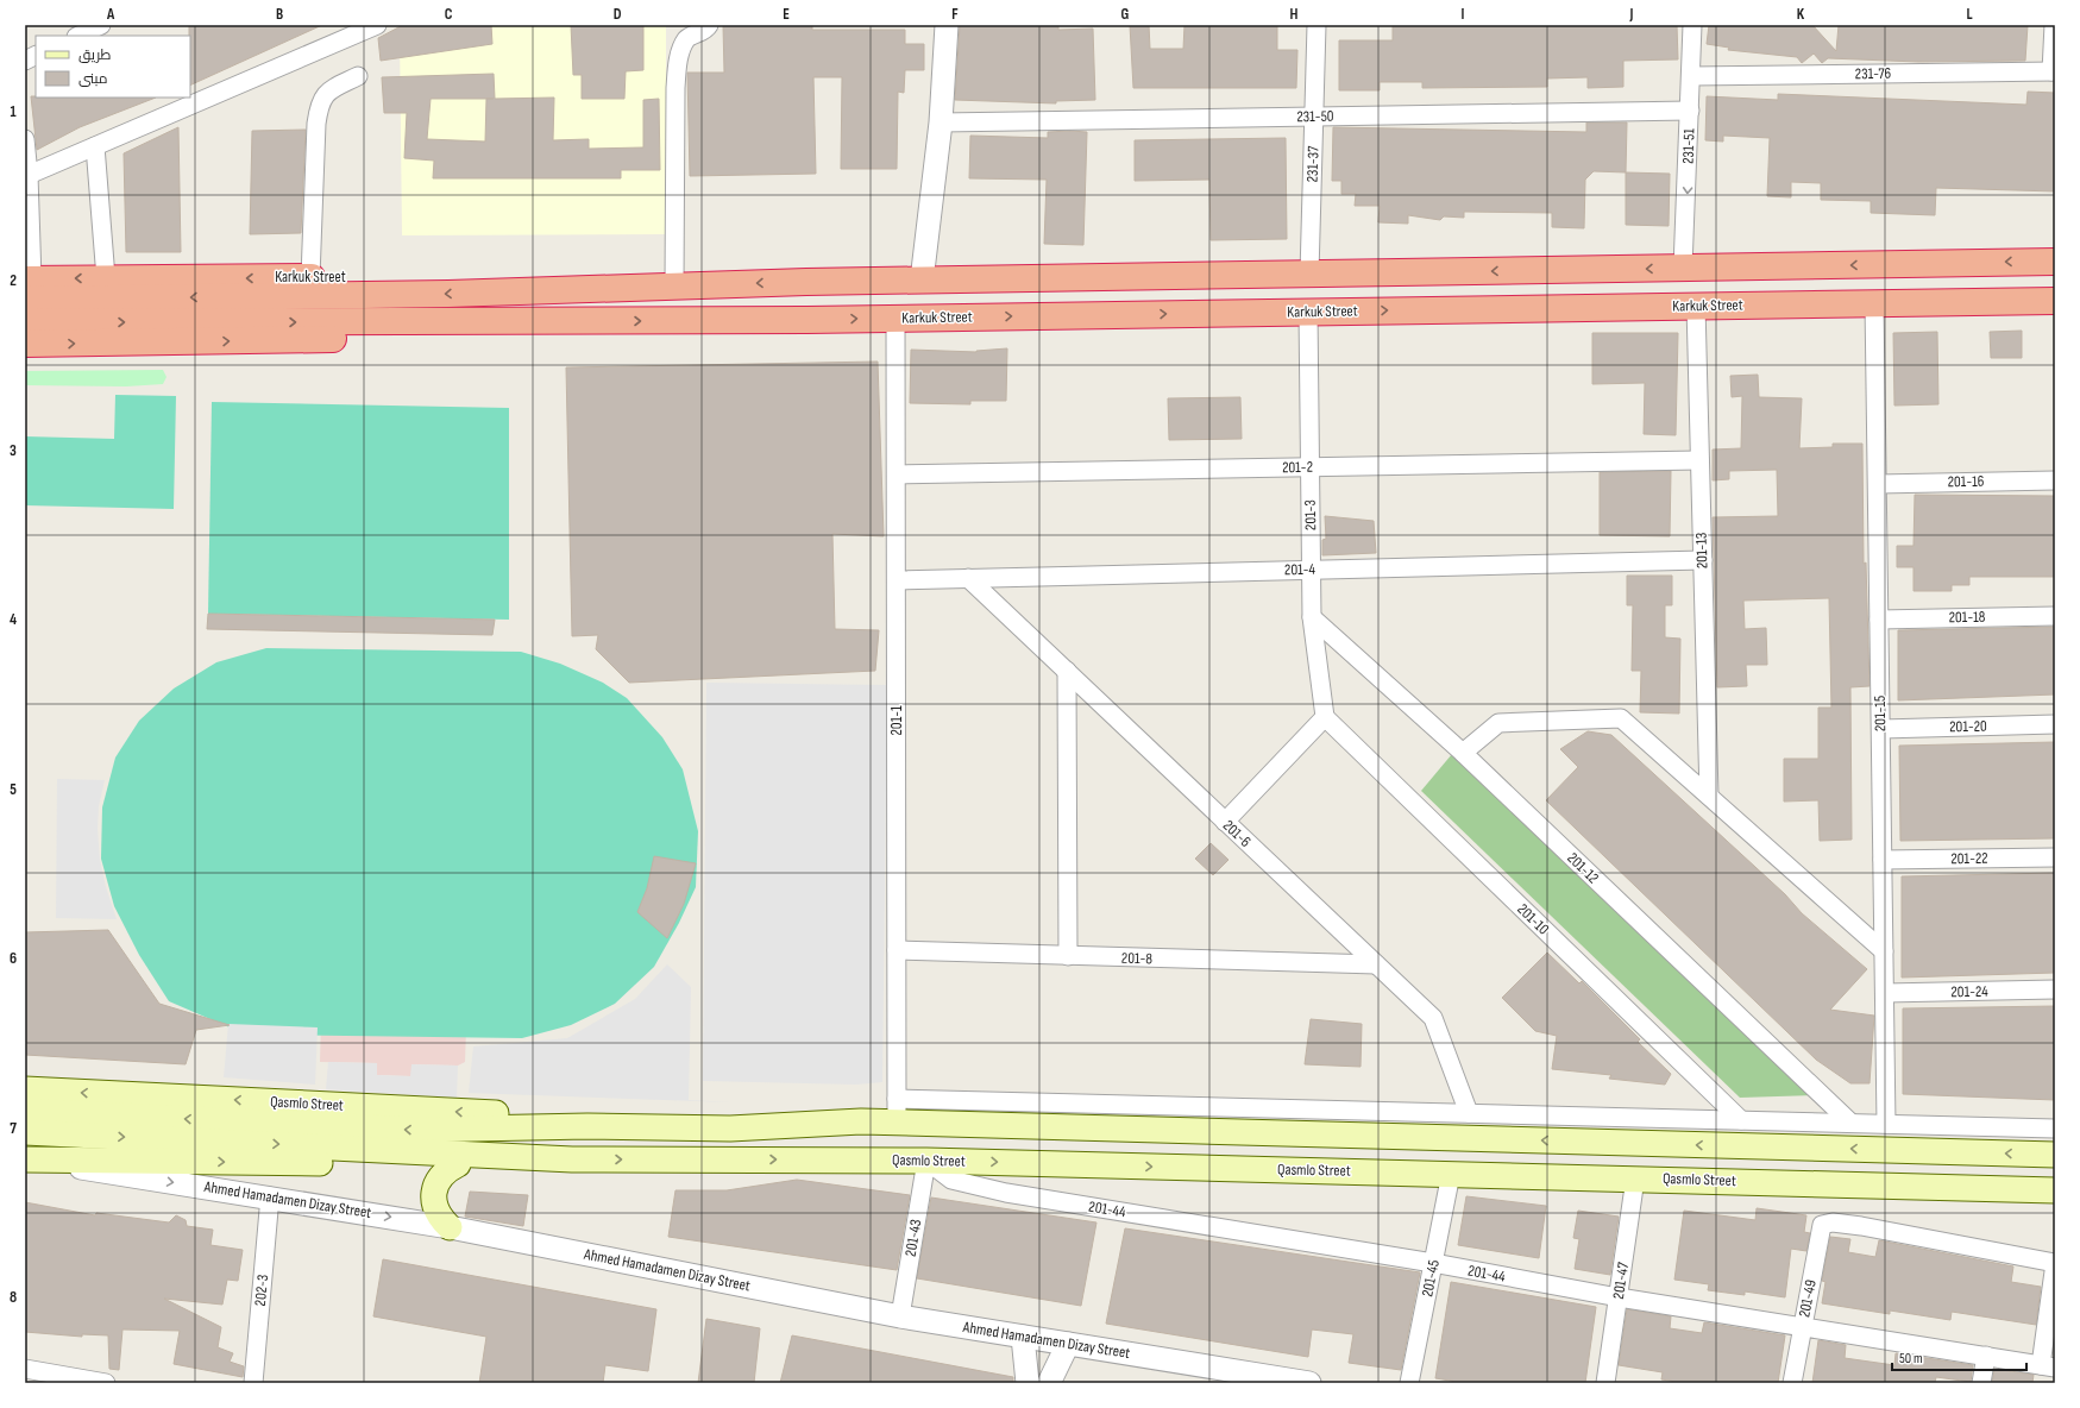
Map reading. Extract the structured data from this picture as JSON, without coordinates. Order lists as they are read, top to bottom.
{
  "streets": {
    "highway": ["Karkuk Street"],
    "main road": ["Qasmlo Street"],
    "street": [
      "231-76",
      "231-50",
      "231-51",
      "231-37",
      "201-2",
      "201-16",
      "201-3",
      "201-13",
      "201-4",
      "201-18",
      "201-15",
      "201-1",
      "201-20",
      "201-6",
      "201-22",
      "201-12",
      "201-10",
      "201-8",
      "201-24",
      "Ahmed Hamadamen Dizay Street",
      "201-44",
      "201-43",
      "201-45",
      "201-47",
      "202-3",
      "201-49"
    ]
  },
  "crossings": [
    ["231-76", "231-51"],
    ["231-50", "231-51"],
    ["231-50", "231-37"],
    ["231-51", "Karkuk Street"],
    ["231-37", "Karkuk Street"],
    ["Karkuk Street", "201-3"],
    ["Karkuk Street", "201-13"],
    ["Karkuk Street", "201-15"],
    ["Karkuk Street", "201-1"],
    ["201-2", "201-3"],
    ["201-2", "201-13"],
    ["201-2", "201-1"],
    ["201-16", "201-15"],
    ["201-3", "201-4"],
    ["201-3", "201-12"],
    ["201-3", "201-10"],
    ["201-13", "201-4"],
    ["201-4", "201-1"],
    ["201-4", "201-6"],
    ["201-18", "201-15"],
    ["201-15", "201-20"],
    ["201-15", "201-22"],
    ["201-15", "201-24"],
    ["201-1", "201-8"],
    ["201-1", "Qasmlo Street"],
    ["201-6", "201-8"],
    ["Qasmlo Street", "Ahmed Hamadamen Dizay Street"],
    ["Qasmlo Street", "201-44"],
    ["Qasmlo Street", "201-43"],
    ["Qasmlo Street", "201-45"],
    ["Qasmlo Street", "201-47"],
    ["Ahmed Hamadamen Dizay Street", "201-43"],
    ["Ahmed Hamadamen Dizay Street", "202-3"],
    ["201-44", "201-43"],
    ["201-44", "201-45"],
    ["201-44", "201-47"],
    ["201-44", "201-49"]
  ],
  "one_way": ["231-51"],
  "legend": ["طريق", "مبنى"],
  "scale_bar": "50 m",
  "grid": {
    "columns": [
      "A",
      "B",
      "C",
      "D",
      "E",
      "F",
      "G",
      "H",
      "I",
      "J",
      "K",
      "L"
    ],
    "rows": [
      "1",
      "2",
      "3",
      "4",
      "5",
      "6",
      "7",
      "8"
    ]
  }
}
